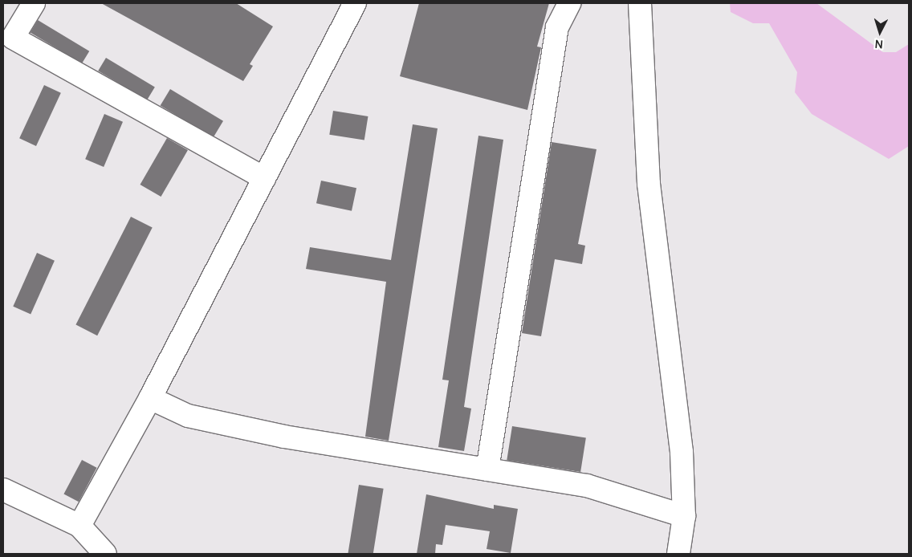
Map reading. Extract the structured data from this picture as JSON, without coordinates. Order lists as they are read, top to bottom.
{
  "north": "bottom"
}
